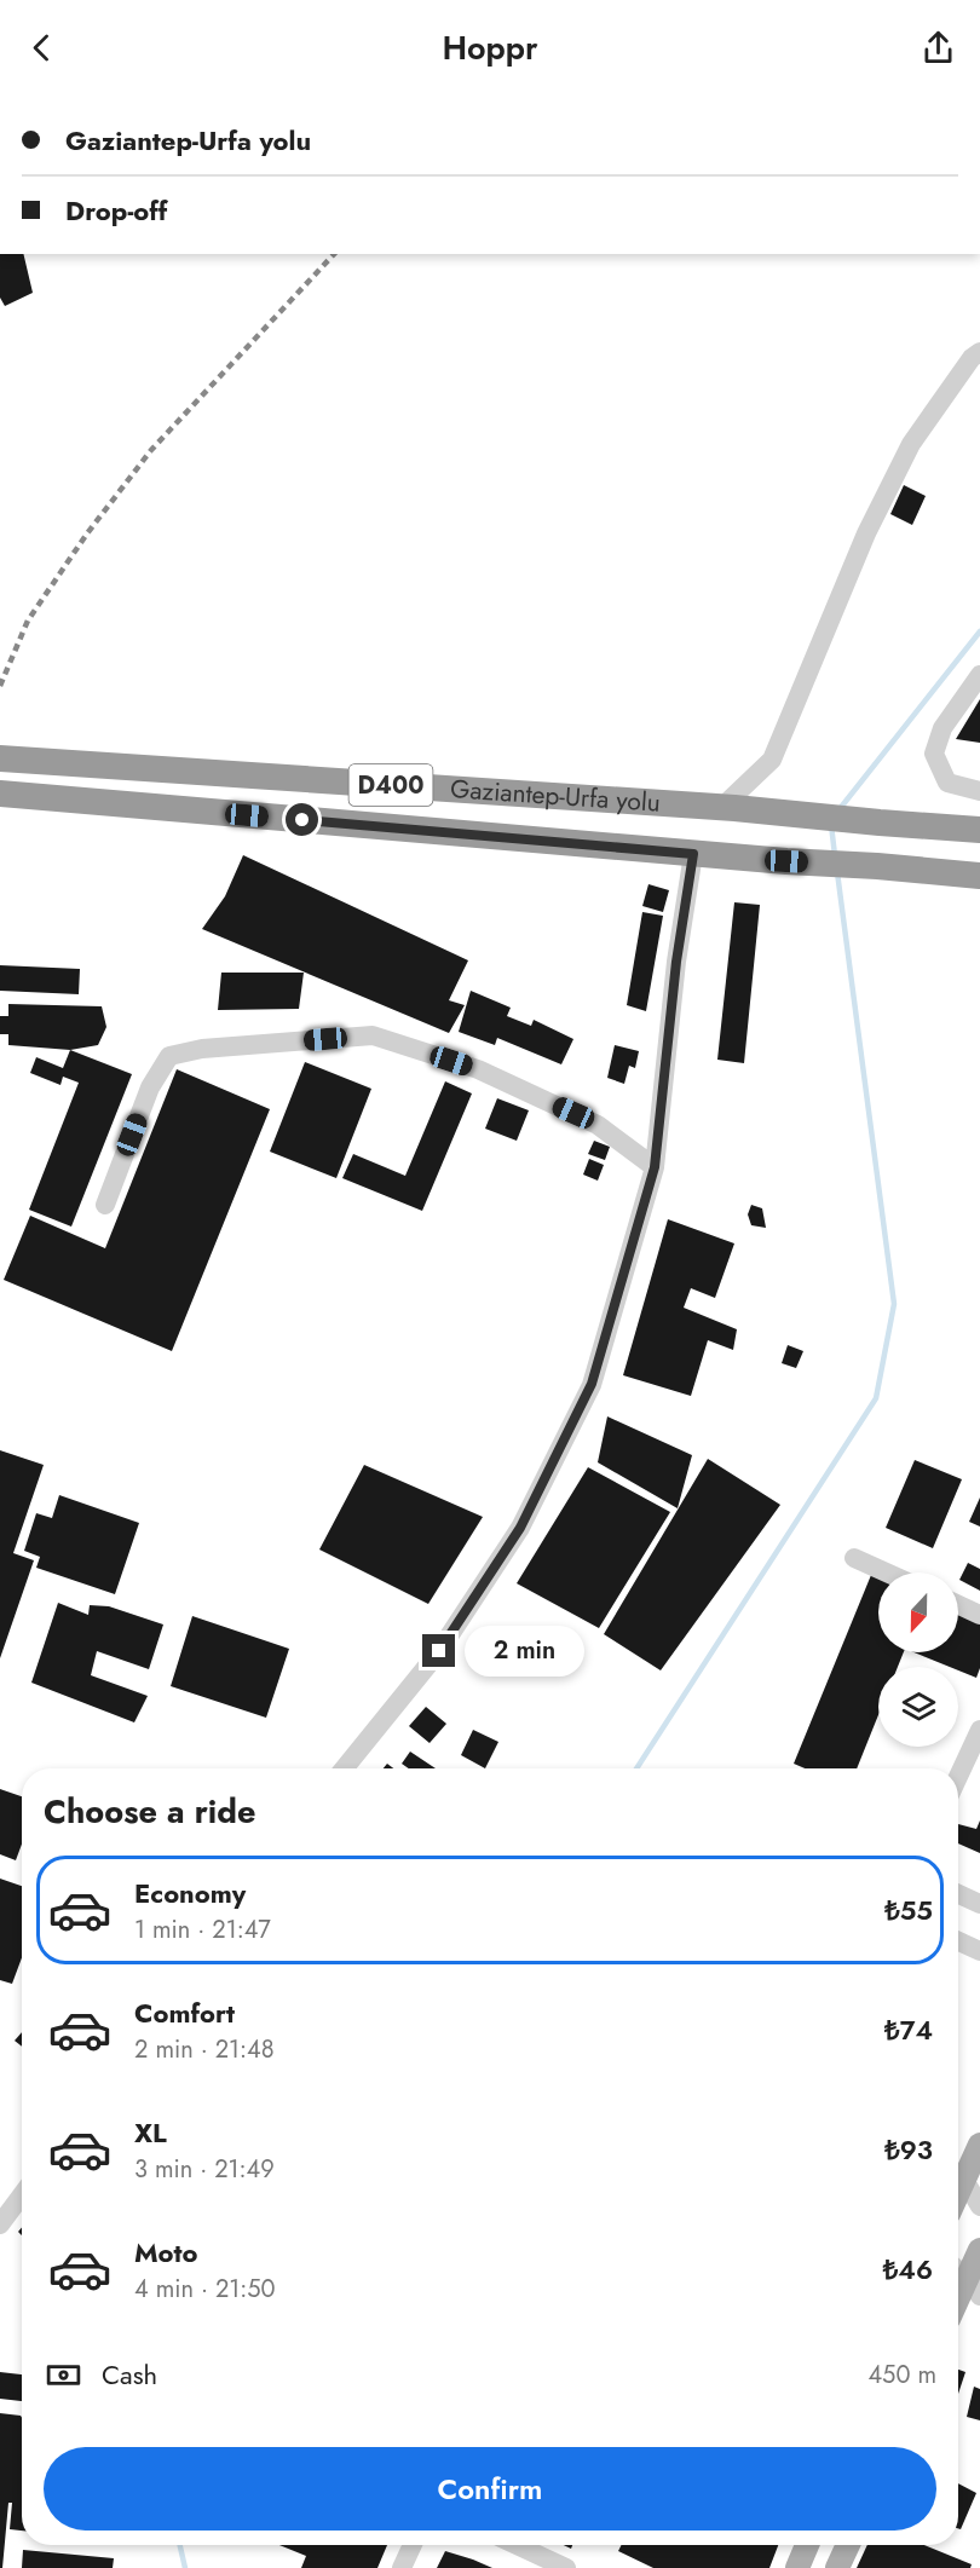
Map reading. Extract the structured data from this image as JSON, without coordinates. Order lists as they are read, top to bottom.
{
  "streets": {
    "highway": ["D400", "Gaziantep-Urfa yolu"]
  },
  "north": "bottom",
  "page": {
    "header": "Hoppr",
    "banner": ["Gaziantep-Urfa yolu", "Drop-off"],
    "bubble": "2 min",
    "heading": "Choose a ride",
    "list": [
      {
        "name": "Economy",
        "note": "1 min · 21:47",
        "value": "₺55"
      },
      {
        "name": "Comfort",
        "note": "2 min · 21:48",
        "value": "₺74"
      },
      {
        "name": "XL",
        "note": "3 min · 21:49",
        "value": "₺93"
      },
      {
        "name": "Moto",
        "note": "4 min · 21:50",
        "value": "₺46"
      }
    ],
    "pay": ["Cash", "450 m"],
    "buttons": "Confirm"
  }
}
